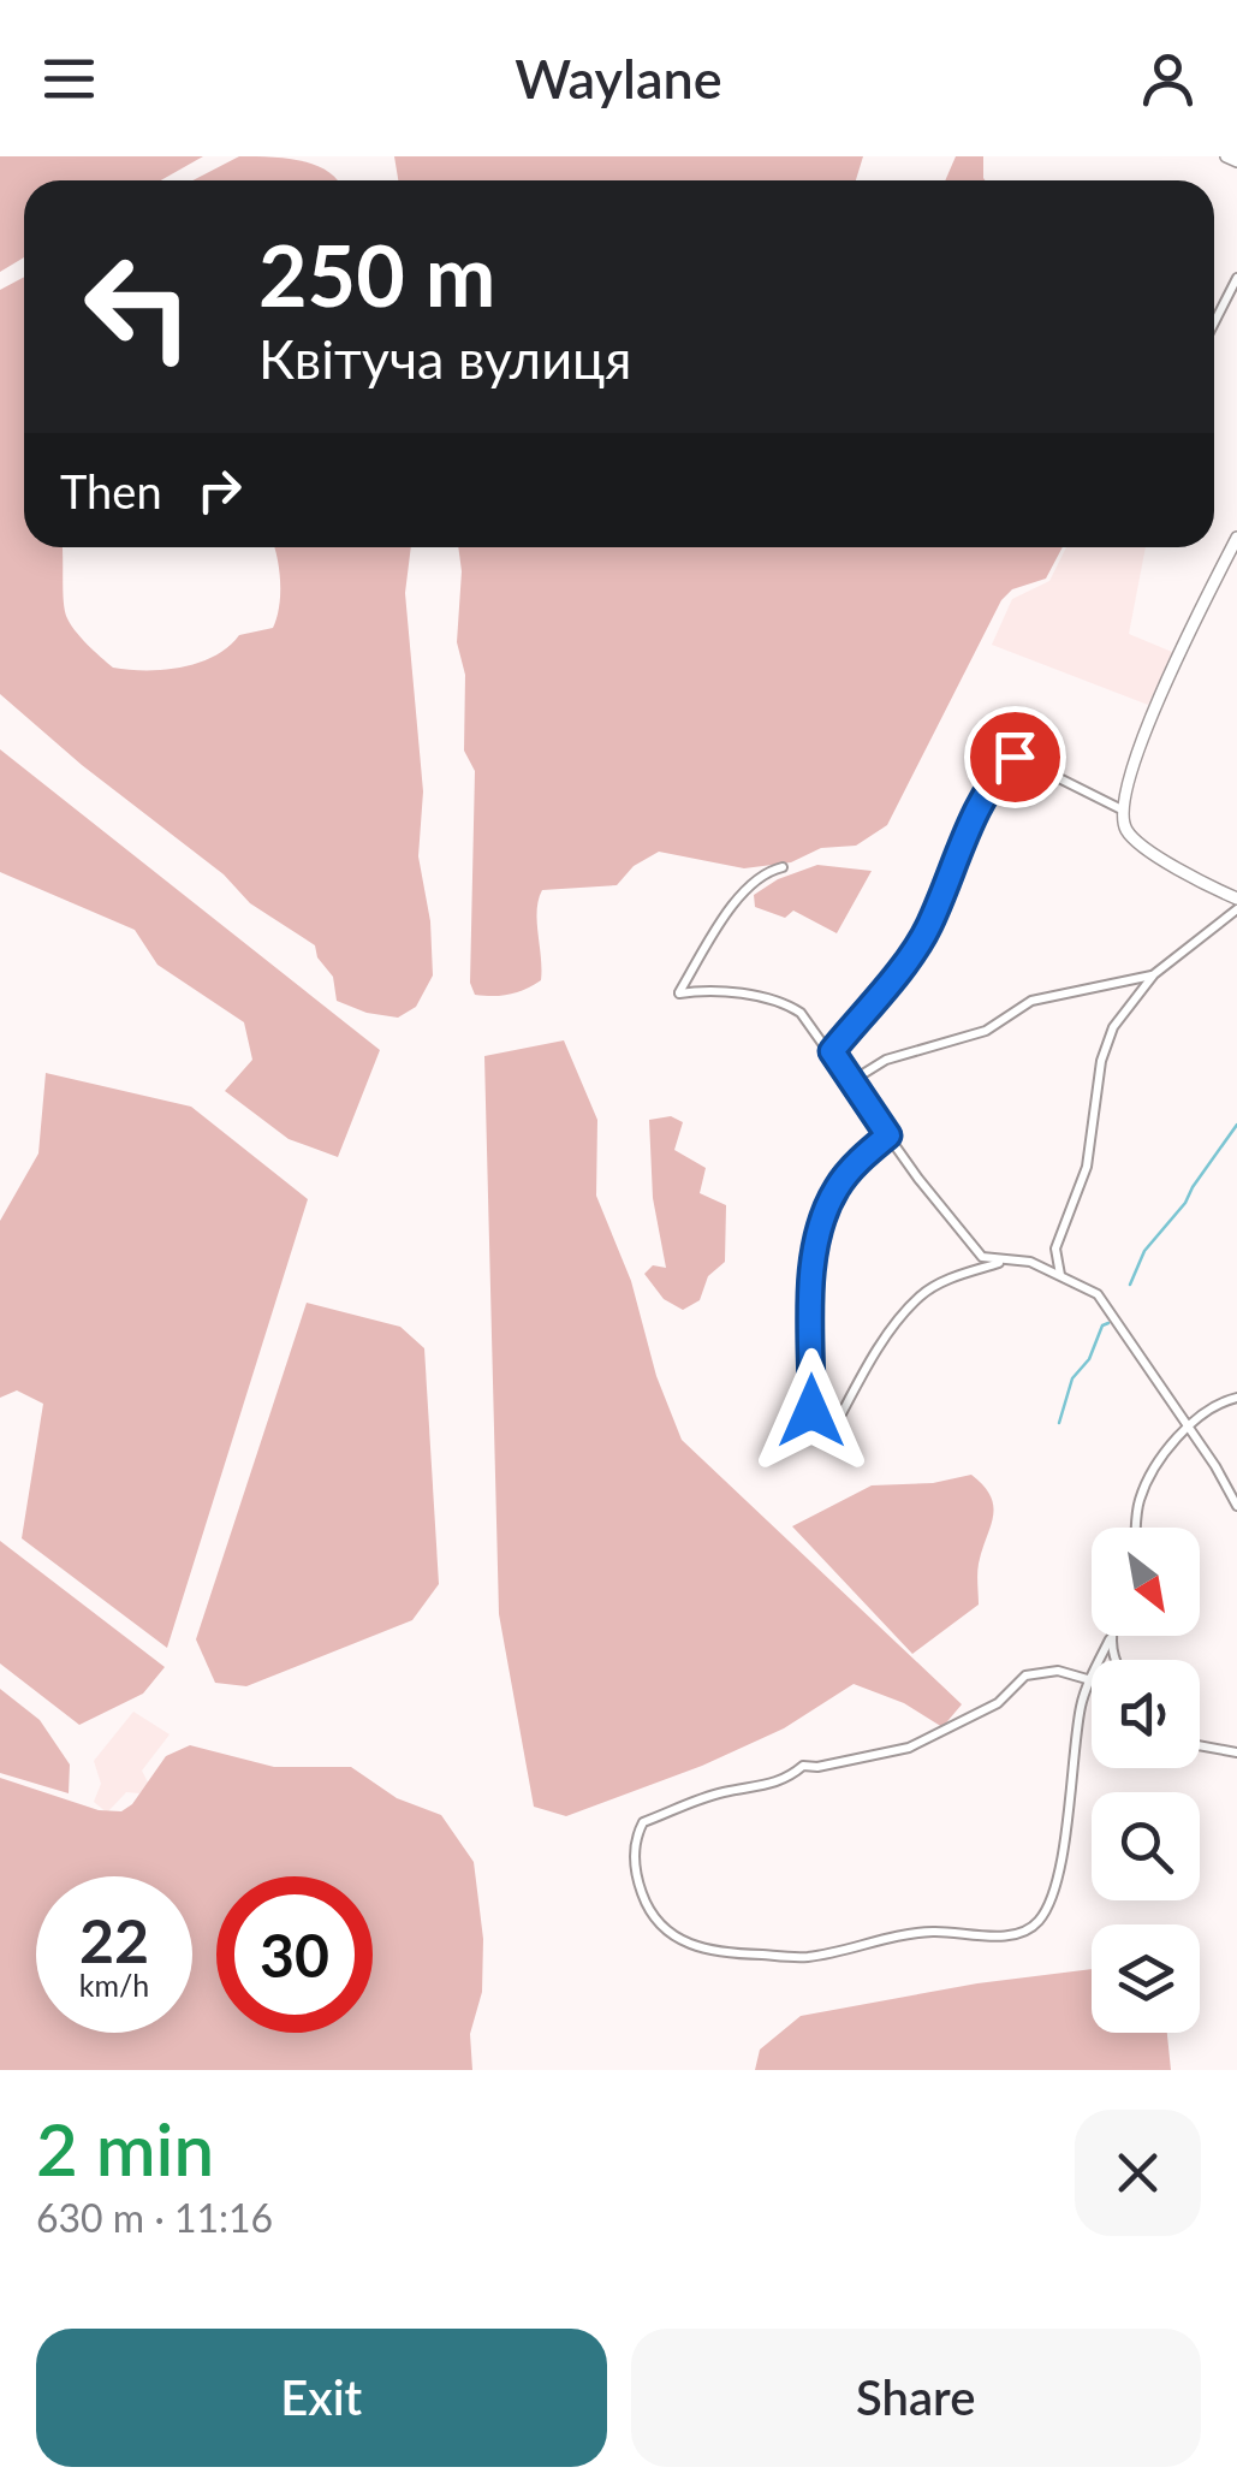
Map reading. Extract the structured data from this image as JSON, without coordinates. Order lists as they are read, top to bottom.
{
  "north": "bottom right",
  "page": {
    "header": "Waylane",
    "turn": ["250 m", "Квітуча вулиця"],
    "then": "Then",
    "speed": "22 km/h",
    "limit": "30",
    "heading": ["2 min", "630 m · 11:16"],
    "buttons": ["Exit", "Share"]
  }
}
